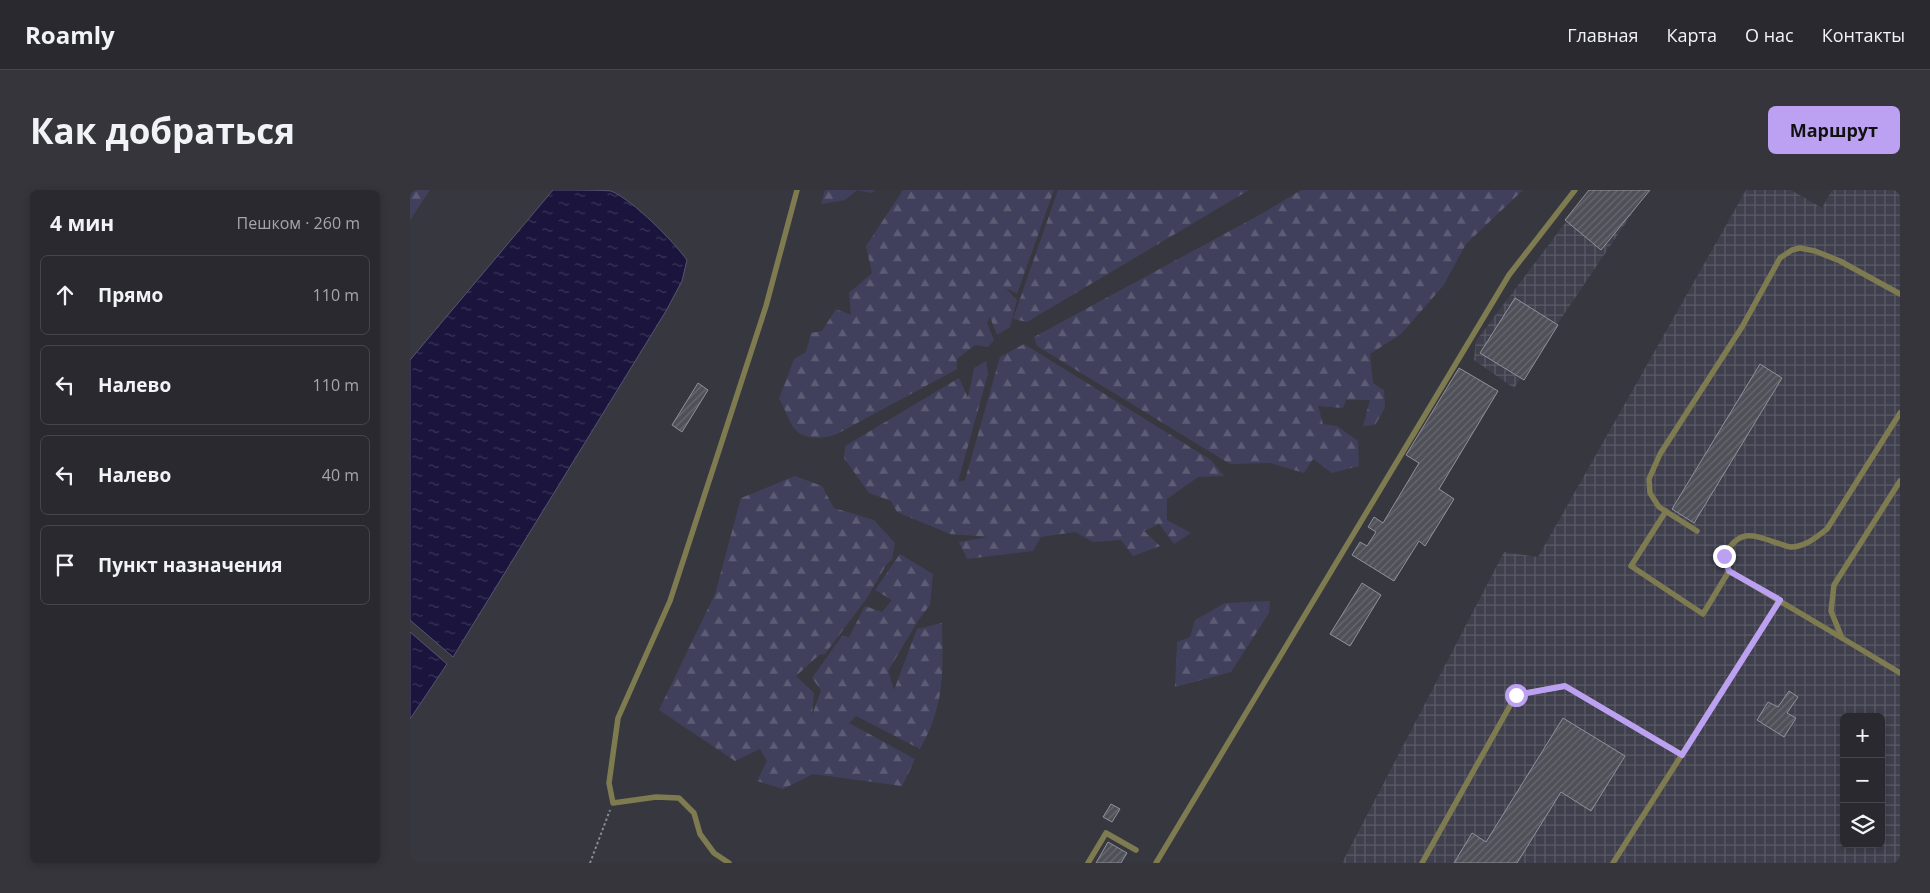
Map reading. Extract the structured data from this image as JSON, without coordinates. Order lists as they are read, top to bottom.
{
  "page": {
    "header": "Roamly",
    "nav": [
      "Главная",
      "Карта",
      "О нас",
      "Контакты"
    ],
    "buttons": "Маршрут",
    "title": "Как добраться",
    "heading": ["4 мин", "Пешком · 260 m"],
    "list": [
      ["Прямо", "110 m"],
      ["Налево", "110 m"],
      ["Налево", "40 m"],
      "Пункт назначения"
    ],
    "map_buttons": ["+", "−"]
  }
}
